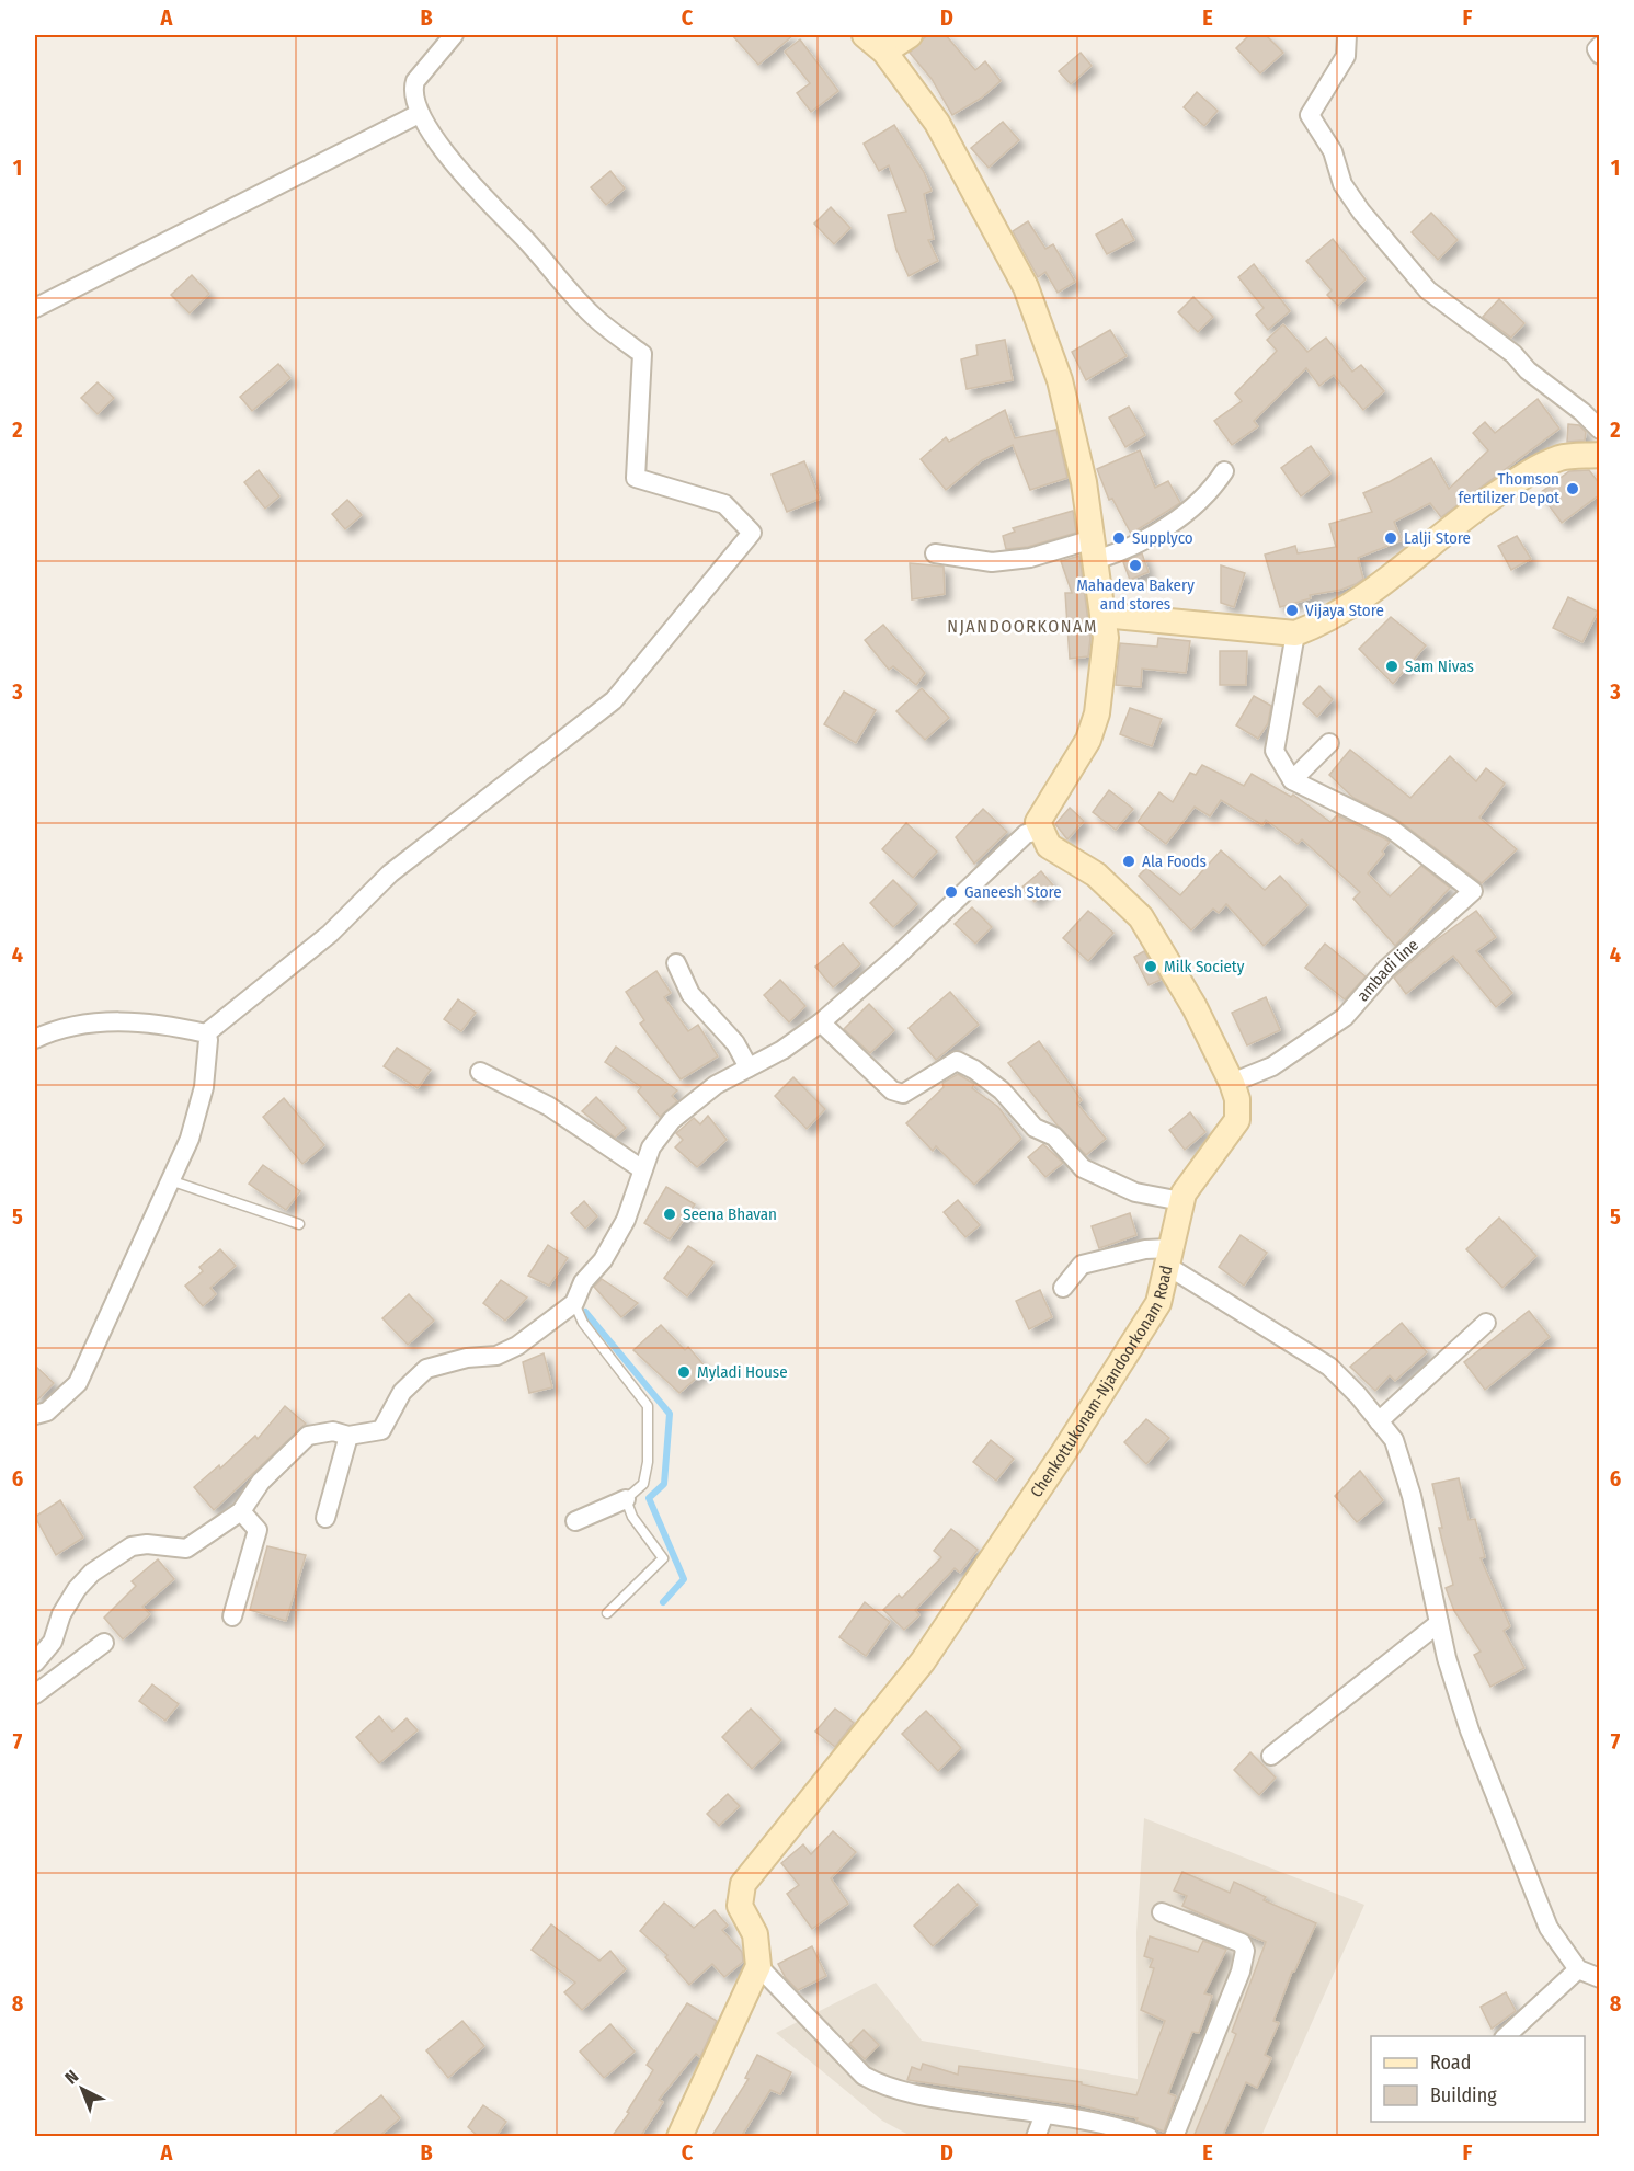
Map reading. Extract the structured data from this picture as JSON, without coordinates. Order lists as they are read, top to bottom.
{
  "streets": {
    "main road": ["Chenkottukonam-Njandoorkonam Road"],
    "street": ["ambadi line"]
  },
  "crossings": [
    ["ambadi line", "Chenkottukonam-Njandoorkonam Road"]
  ],
  "districts": ["NJANDOORKONAM"],
  "places": [
    "Thomson fertilizer Depot",
    "Supplyco",
    "Lalji Store",
    "Mahadeva Bakery and stores",
    "Vijaya Store",
    "Sam Nivas",
    "Ala Foods",
    "Ganeesh Store",
    "Milk Society",
    "Seena Bhavan",
    "Myladi House"
  ],
  "legend": ["Road", "Building"],
  "north": "top left",
  "grid": {
    "columns": [
      "A",
      "B",
      "C",
      "D",
      "E",
      "F"
    ],
    "rows": [
      "1",
      "2",
      "3",
      "4",
      "5",
      "6",
      "7",
      "8"
    ]
  }
}
